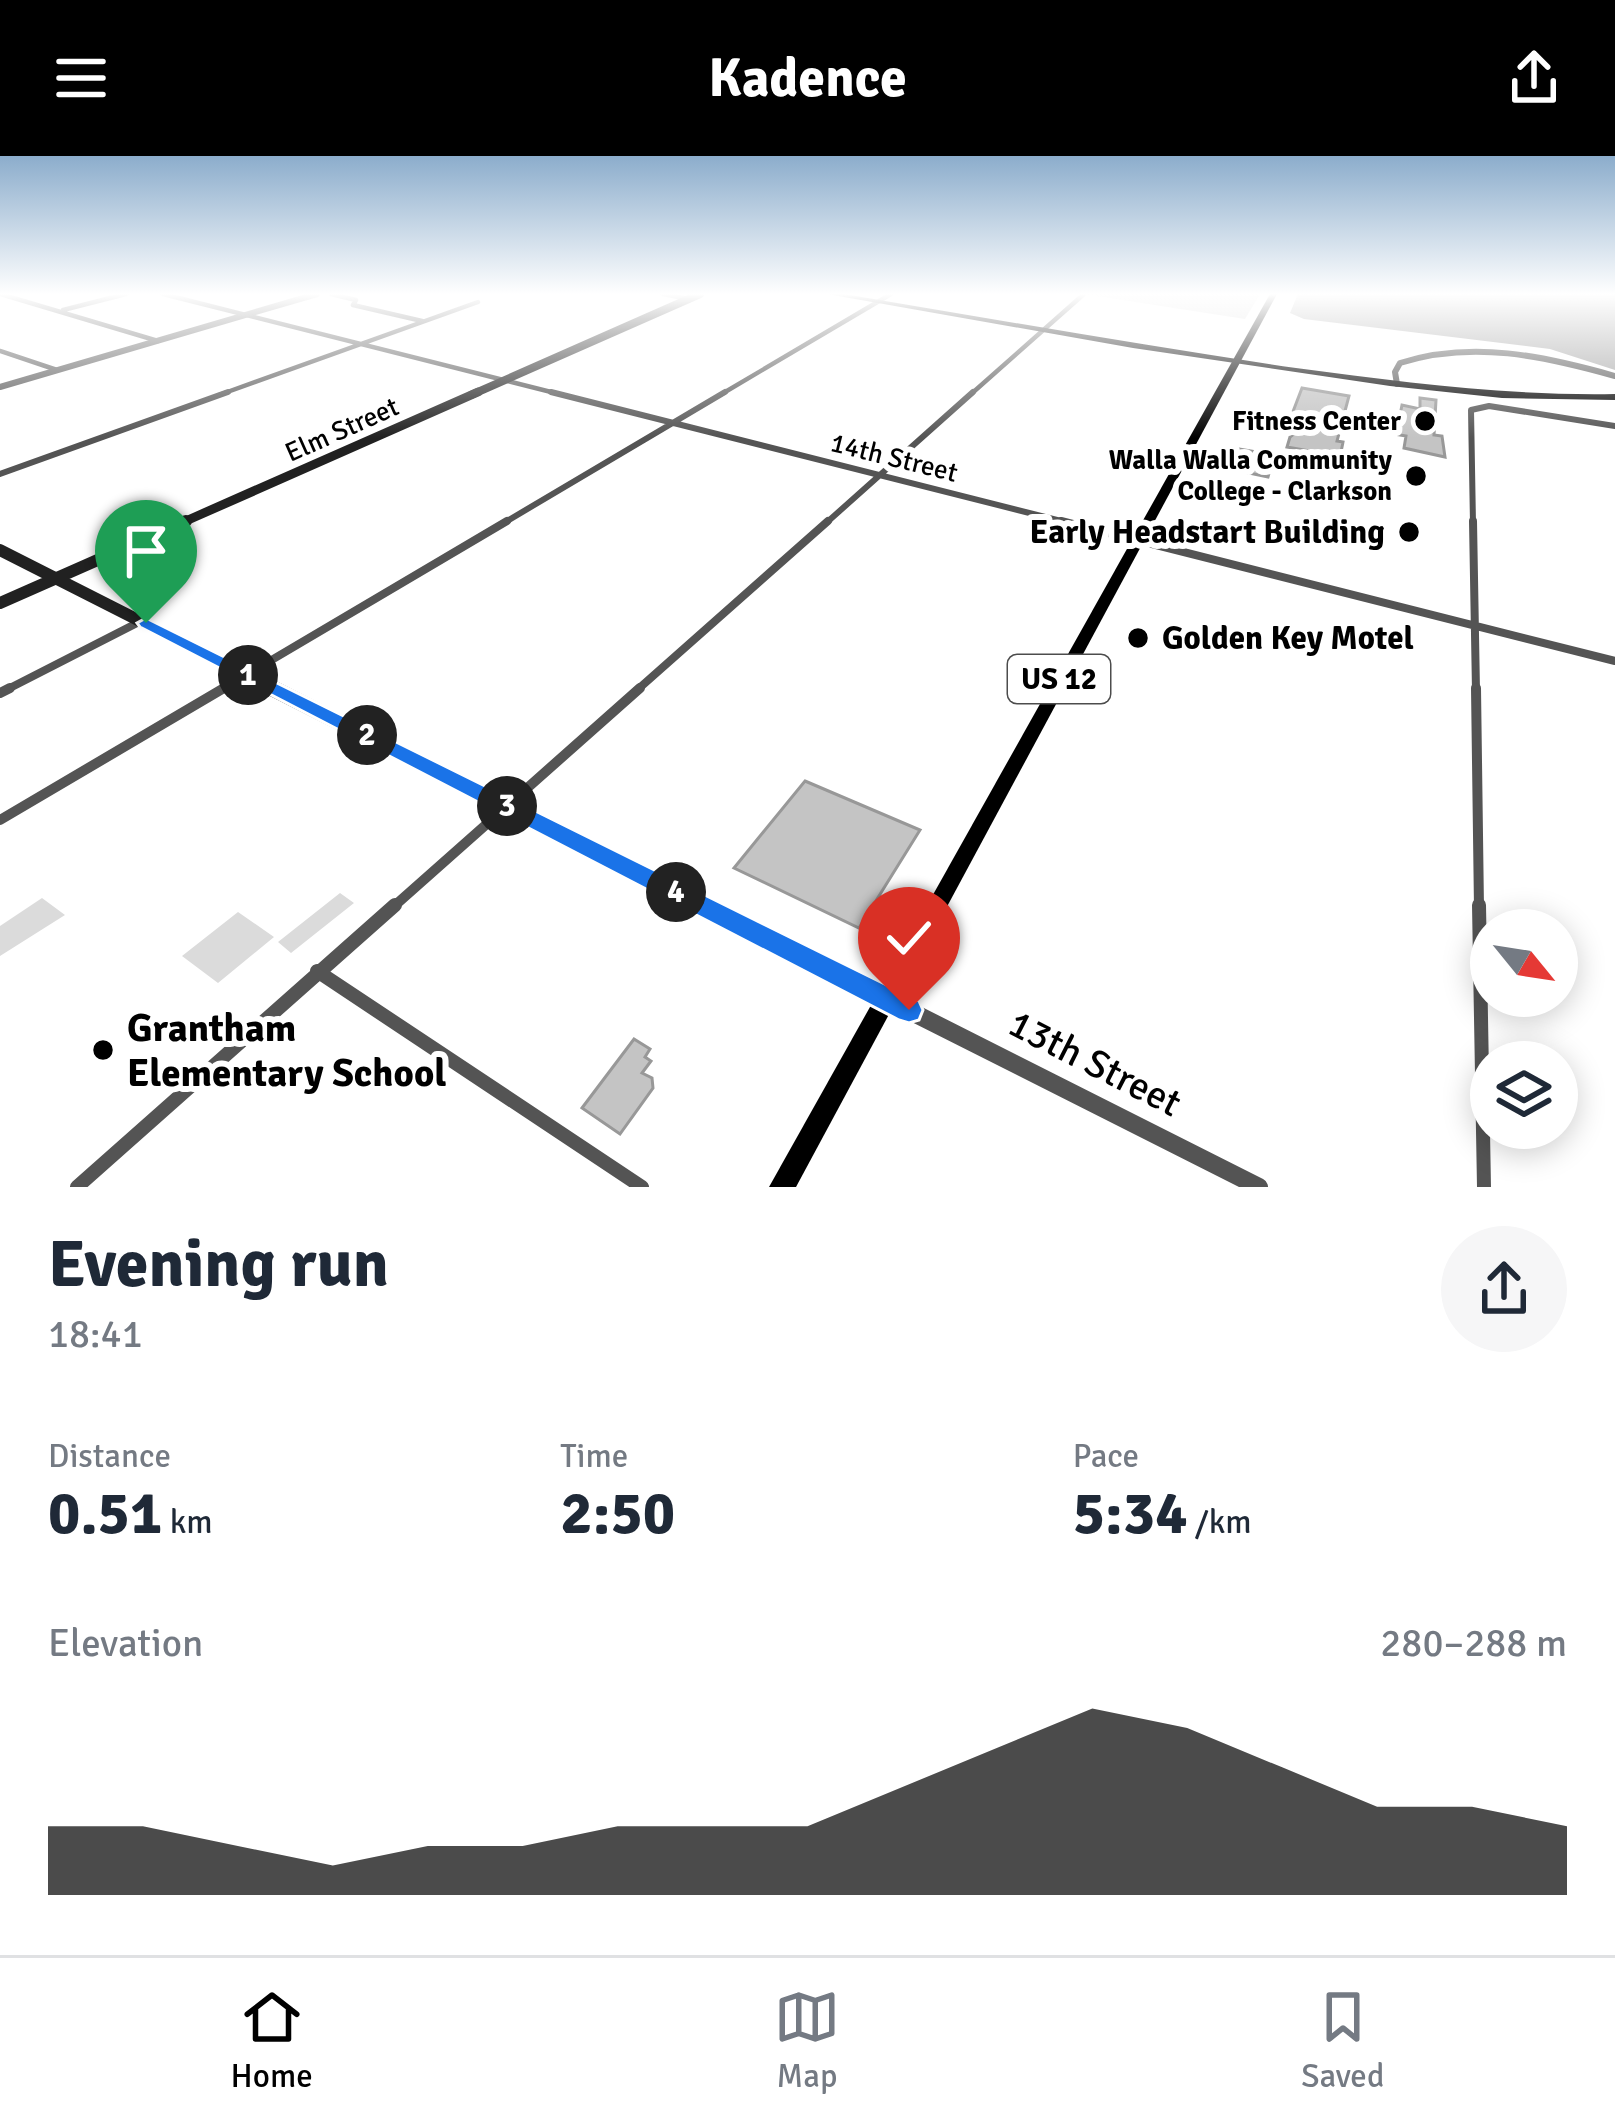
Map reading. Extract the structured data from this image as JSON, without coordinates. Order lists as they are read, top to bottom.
{
  "streets": {
    "main road": ["Elm Street", "US 12", "13th Street"],
    "street": ["14th Street"]
  },
  "crossings": [
    ["Elm Street", "14th Street"],
    ["Elm Street", "13th Street"],
    ["14th Street", "US 12"],
    ["US 12", "13th Street"]
  ],
  "places": [
    "Fitness Center",
    "Walla Walla Community College - Clarkson",
    "Early Headstart Building",
    "Golden Key Motel",
    "Grantham Elementary School"
  ],
  "north": "bottom right",
  "page": {
    "header": "Kadence",
    "pins": [
      "1",
      "2",
      "3",
      "4"
    ],
    "heading": ["Evening run", "18:41"],
    "stats": [
      ["Distance", "0.51 km"],
      ["Time", "2:50"],
      ["Pace", "5:34 /km"]
    ],
    "chart": ["Elevation", "280–288 m"],
    "tabs": ["Home", "Map", "Saved"]
  }
}
